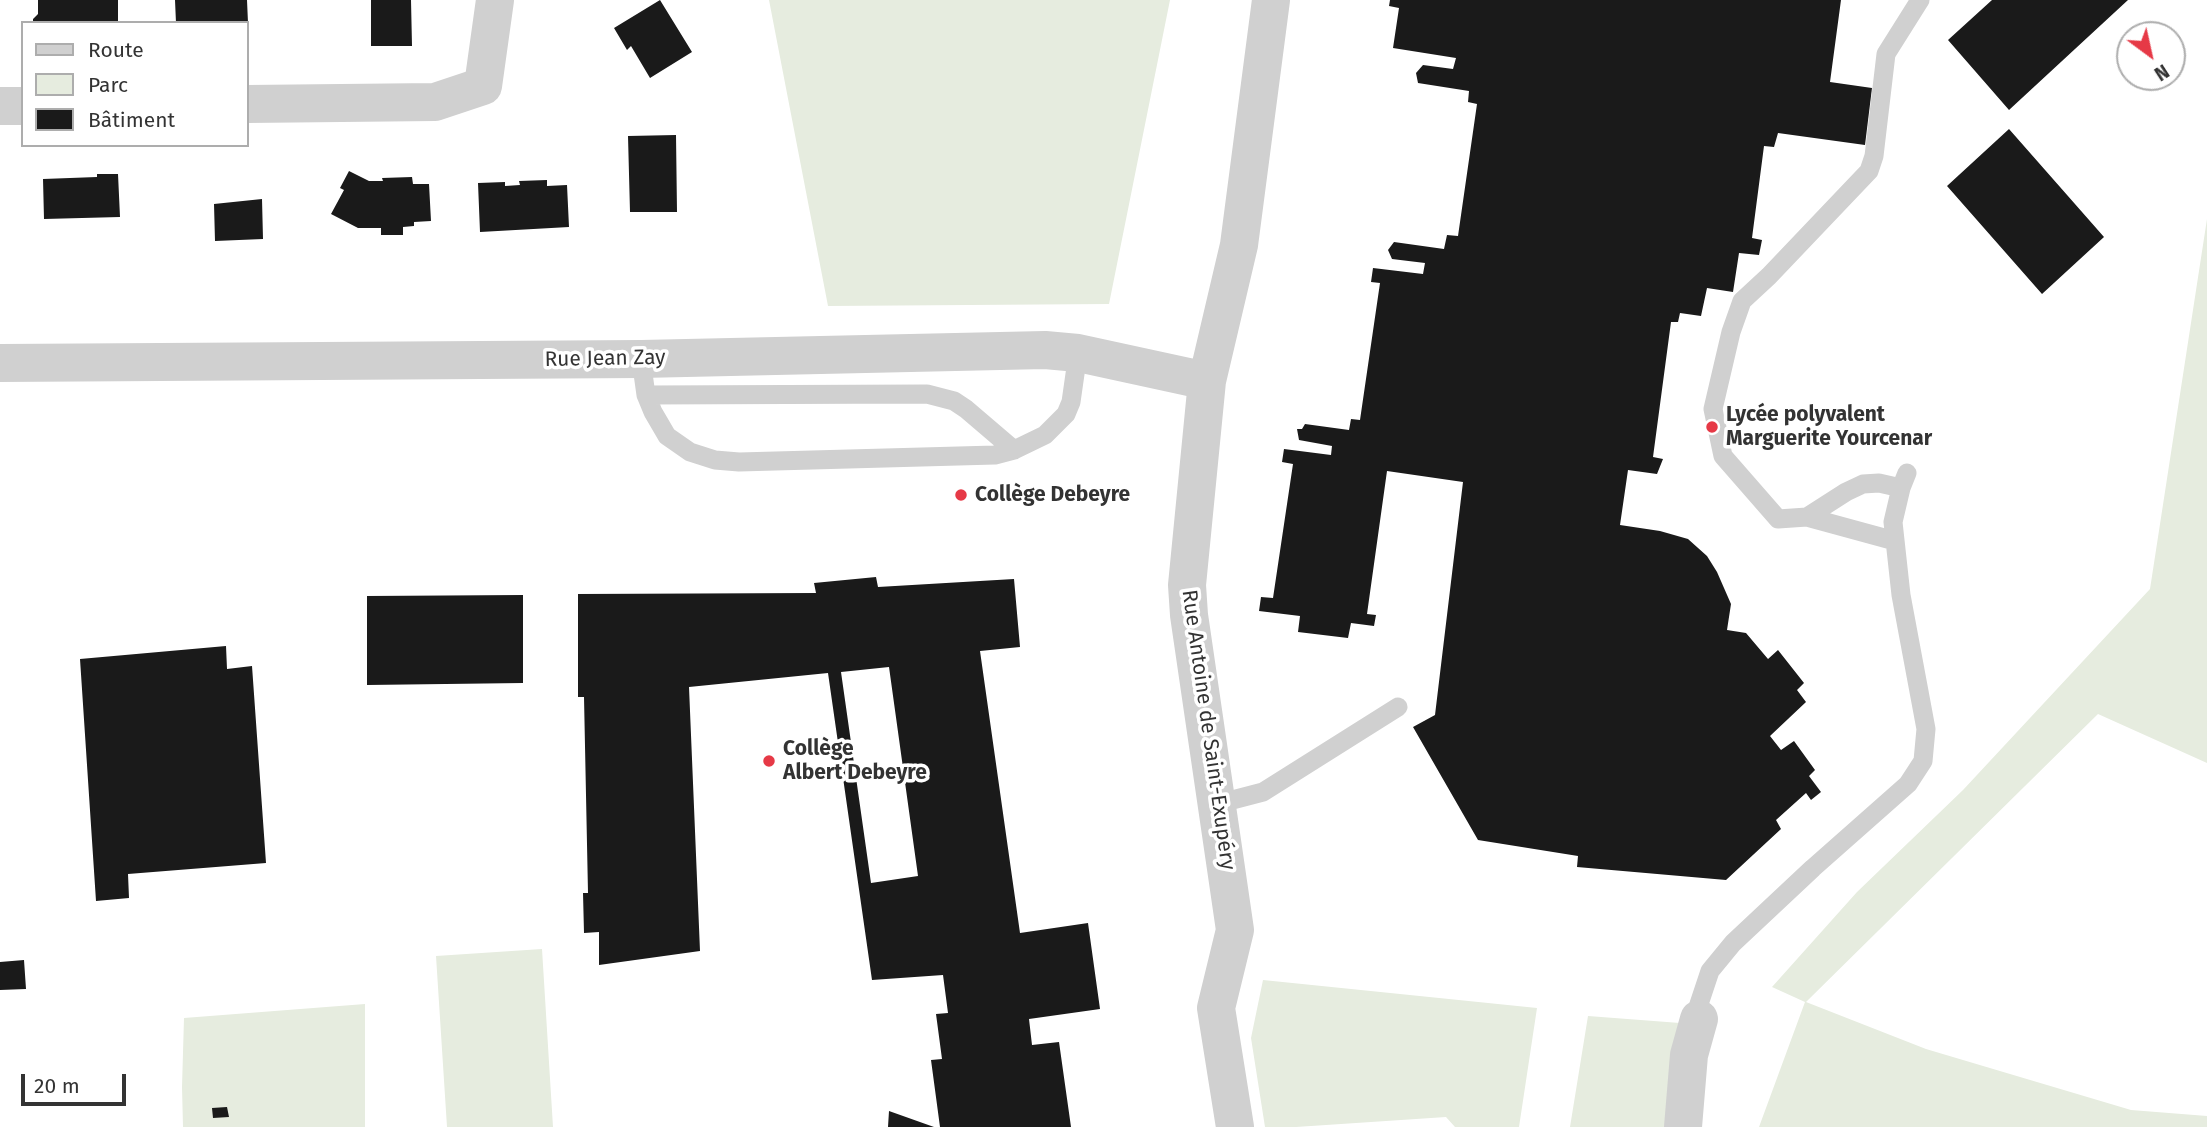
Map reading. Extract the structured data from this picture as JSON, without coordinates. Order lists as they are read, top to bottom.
{
  "streets": {
    "street": ["Rue Jean Zay", "Rue Antoine de Saint-Exupéry"]
  },
  "crossings": [
    ["Rue Jean Zay", "Rue Antoine de Saint-Exupéry"]
  ],
  "places": ["Lycée polyvalent Marguerite Yourcenar", "Collège Debeyre", "Collège Albert Debeyre"],
  "legend": ["Route", "Parc", "Bâtiment"],
  "scale_bar": "20 m",
  "north": "bottom right"
}
